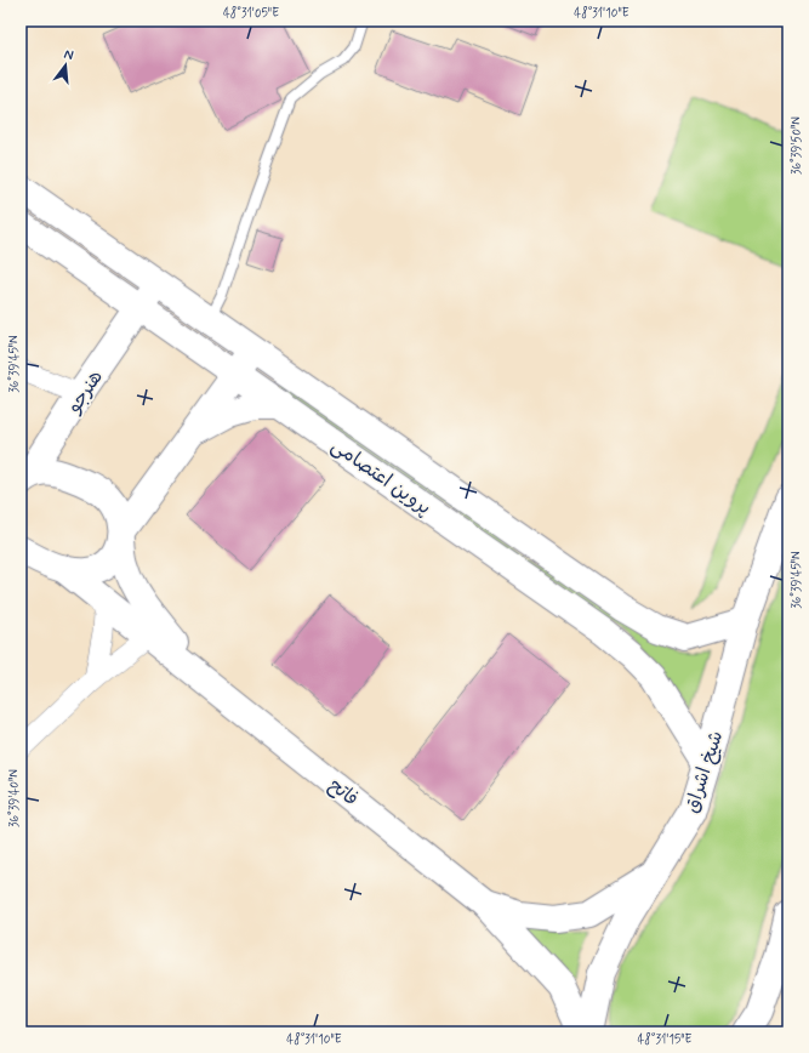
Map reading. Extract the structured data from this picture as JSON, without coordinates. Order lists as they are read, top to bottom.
{
  "streets": {
    "main road": [
      "هنرجو",
      "پروین اعتصامی",
      "شیخ اشراق",
      "فاتح"
    ]
  },
  "crossings": [
    ["هنرجو", "پروین اعتصامی"],
    ["پروین اعتصامی", "شیخ اشراق"]
  ],
  "north": "top",
  "coordinates": [
    "48°31'05\"E",
    "48°31'10\"E",
    "36°39'50\"N",
    "36°39'45\"N",
    "36°39'40\"N",
    "48°31'15\"E"
  ]
}
